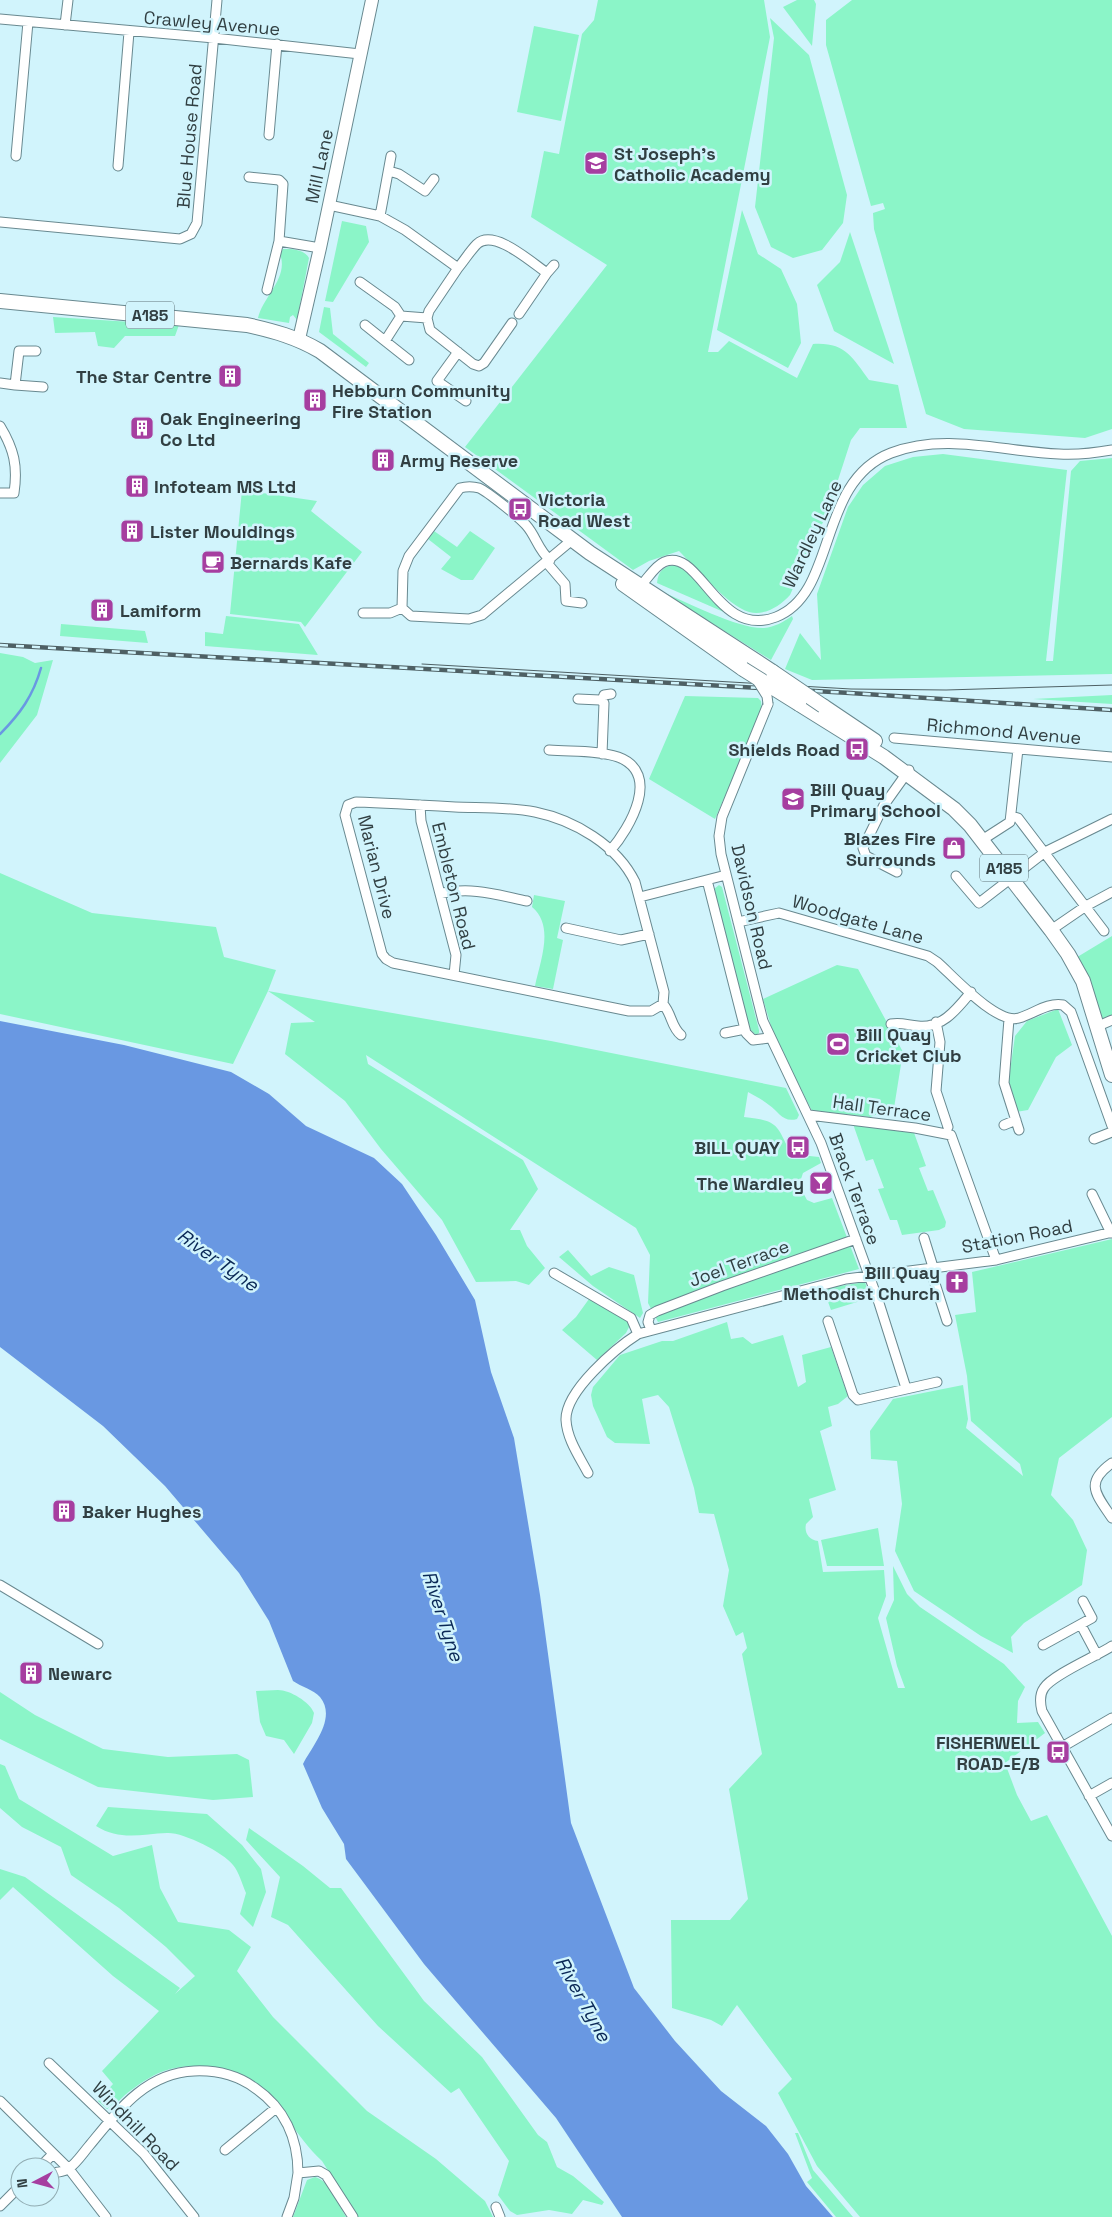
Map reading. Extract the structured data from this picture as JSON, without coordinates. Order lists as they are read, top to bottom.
{
  "streets": {
    "main road": ["Mill Lane", "A185"],
    "street": [
      "Crawley Avenue",
      "Blue House Road",
      "Wardley Lane",
      "Richmond Avenue",
      "Marian Drive",
      "Embleton Road",
      "Davidson Road",
      "Woodgate Lane",
      "Hall Terrace",
      "Brack Terrace",
      "Station Road",
      "Joel Terrace",
      "Windhill Road"
    ]
  },
  "crossings": [
    ["Crawley Avenue", "Blue House Road"],
    ["Crawley Avenue", "Mill Lane"],
    ["Mill Lane", "A185"],
    ["A185", "Wardley Lane"],
    ["A185", "Richmond Avenue"],
    ["A185", "Davidson Road"],
    ["Marian Drive", "Embleton Road"],
    ["Davidson Road", "Woodgate Lane"],
    ["Davidson Road", "Hall Terrace"],
    ["Davidson Road", "Brack Terrace"],
    ["Hall Terrace", "Brack Terrace"],
    ["Brack Terrace", "Station Road"],
    ["Brack Terrace", "Joel Terrace"],
    ["Station Road", "Joel Terrace"]
  ],
  "water": ["River Tyne"],
  "places": {
    "school or university": ["St Joseph's Catholic Academy", "Bill Quay Primary School"],
    "building": [
      "The Star Centre",
      "Hebburn Community Fire Station",
      "Oak Engineering Co Ltd",
      "Army Reserve",
      "Infoteam MS Ltd",
      "Lister Mouldings",
      "Lamiform",
      "Baker Hughes",
      "Newarc"
    ],
    "bus stop": [
      "Victoria Road West",
      "Shields Road",
      "BILL QUAY",
      "FISHERWELL ROAD-E/B"
    ],
    "cafe": ["Bernards Kafe"],
    "shop": ["Blazes Fire Surrounds"],
    "sports": ["Bill Quay Cricket Club"],
    "bar": ["The Wardley"],
    "church": ["Bill Quay Methodist Church"]
  },
  "north": "left"
}
